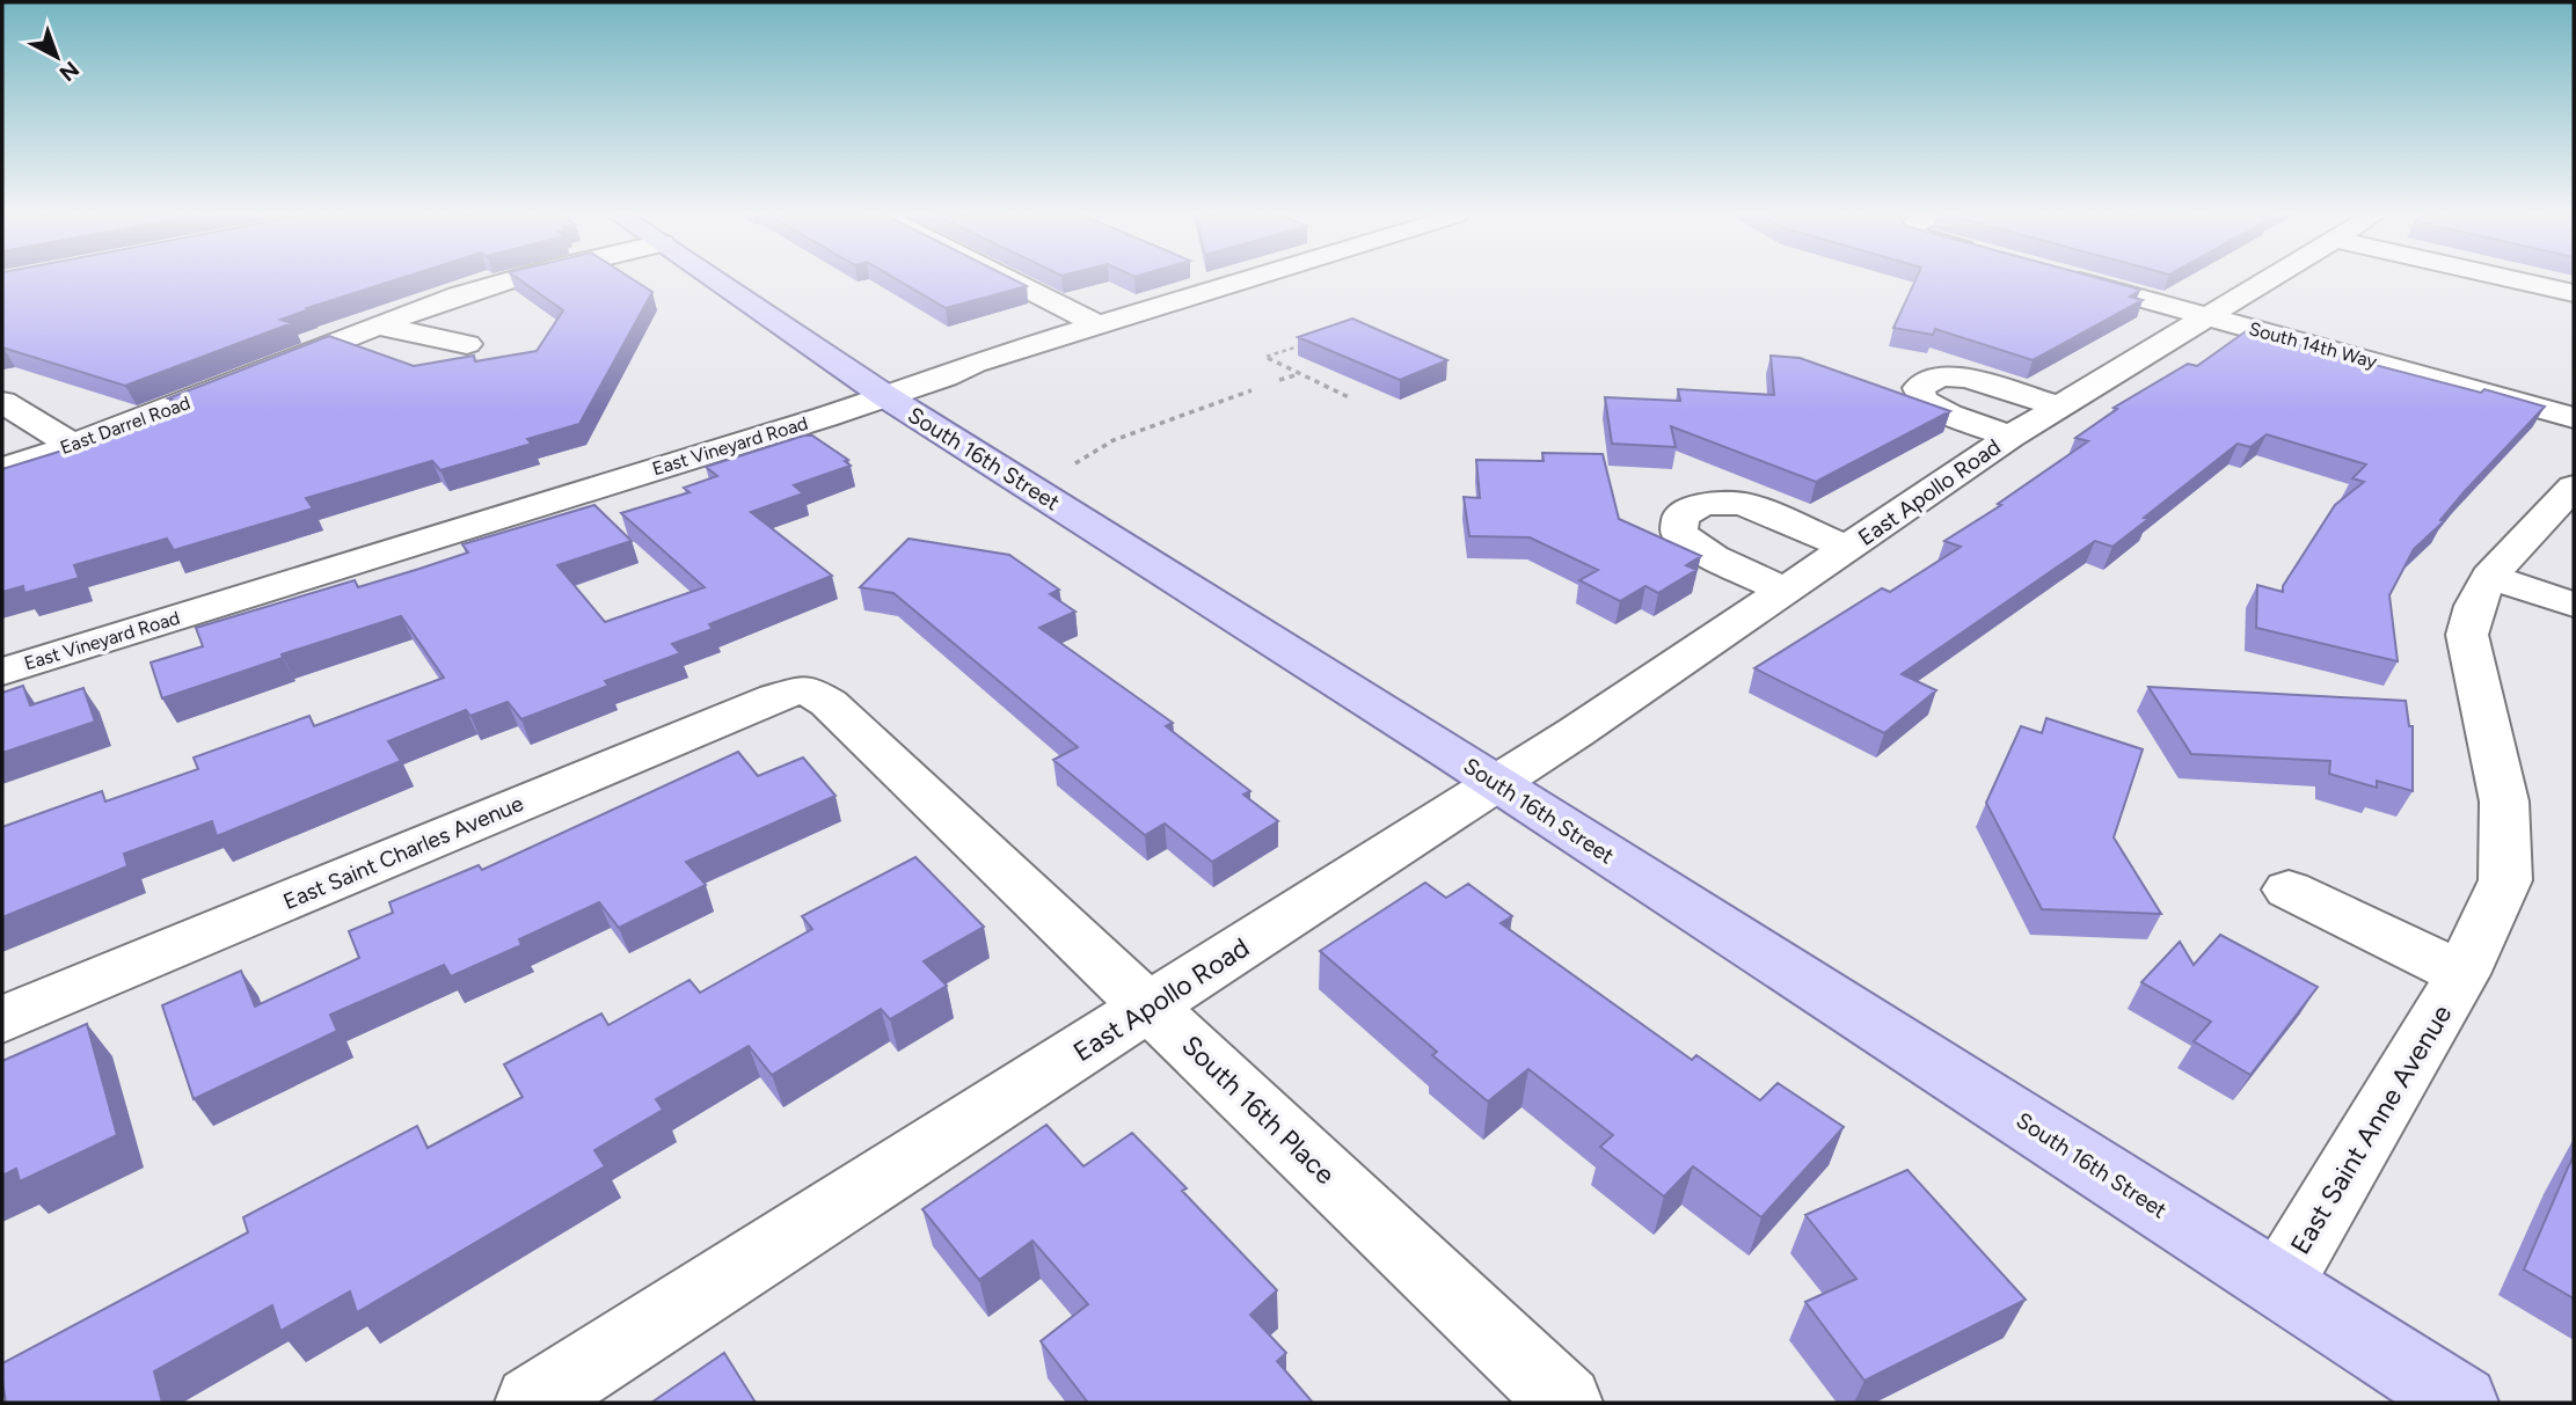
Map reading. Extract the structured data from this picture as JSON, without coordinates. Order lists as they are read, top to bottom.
{
  "streets": {
    "main road": ["South 16th Street"],
    "street": [
      "South 14th Way",
      "East Darrel Road",
      "East Vineyard Road",
      "East Apollo Road",
      "East Saint Charles Avenue",
      "South 16th Place",
      "East Saint Anne Avenue"
    ]
  },
  "crossings": [
    ["South 14th Way", "East Apollo Road"],
    ["East Vineyard Road", "South 16th Street"],
    ["South 16th Street", "East Apollo Road"],
    ["South 16th Street", "East Saint Anne Avenue"],
    ["East Apollo Road", "South 16th Place"],
    ["East Saint Charles Avenue", "South 16th Place"]
  ],
  "north": "bottom right"
}
